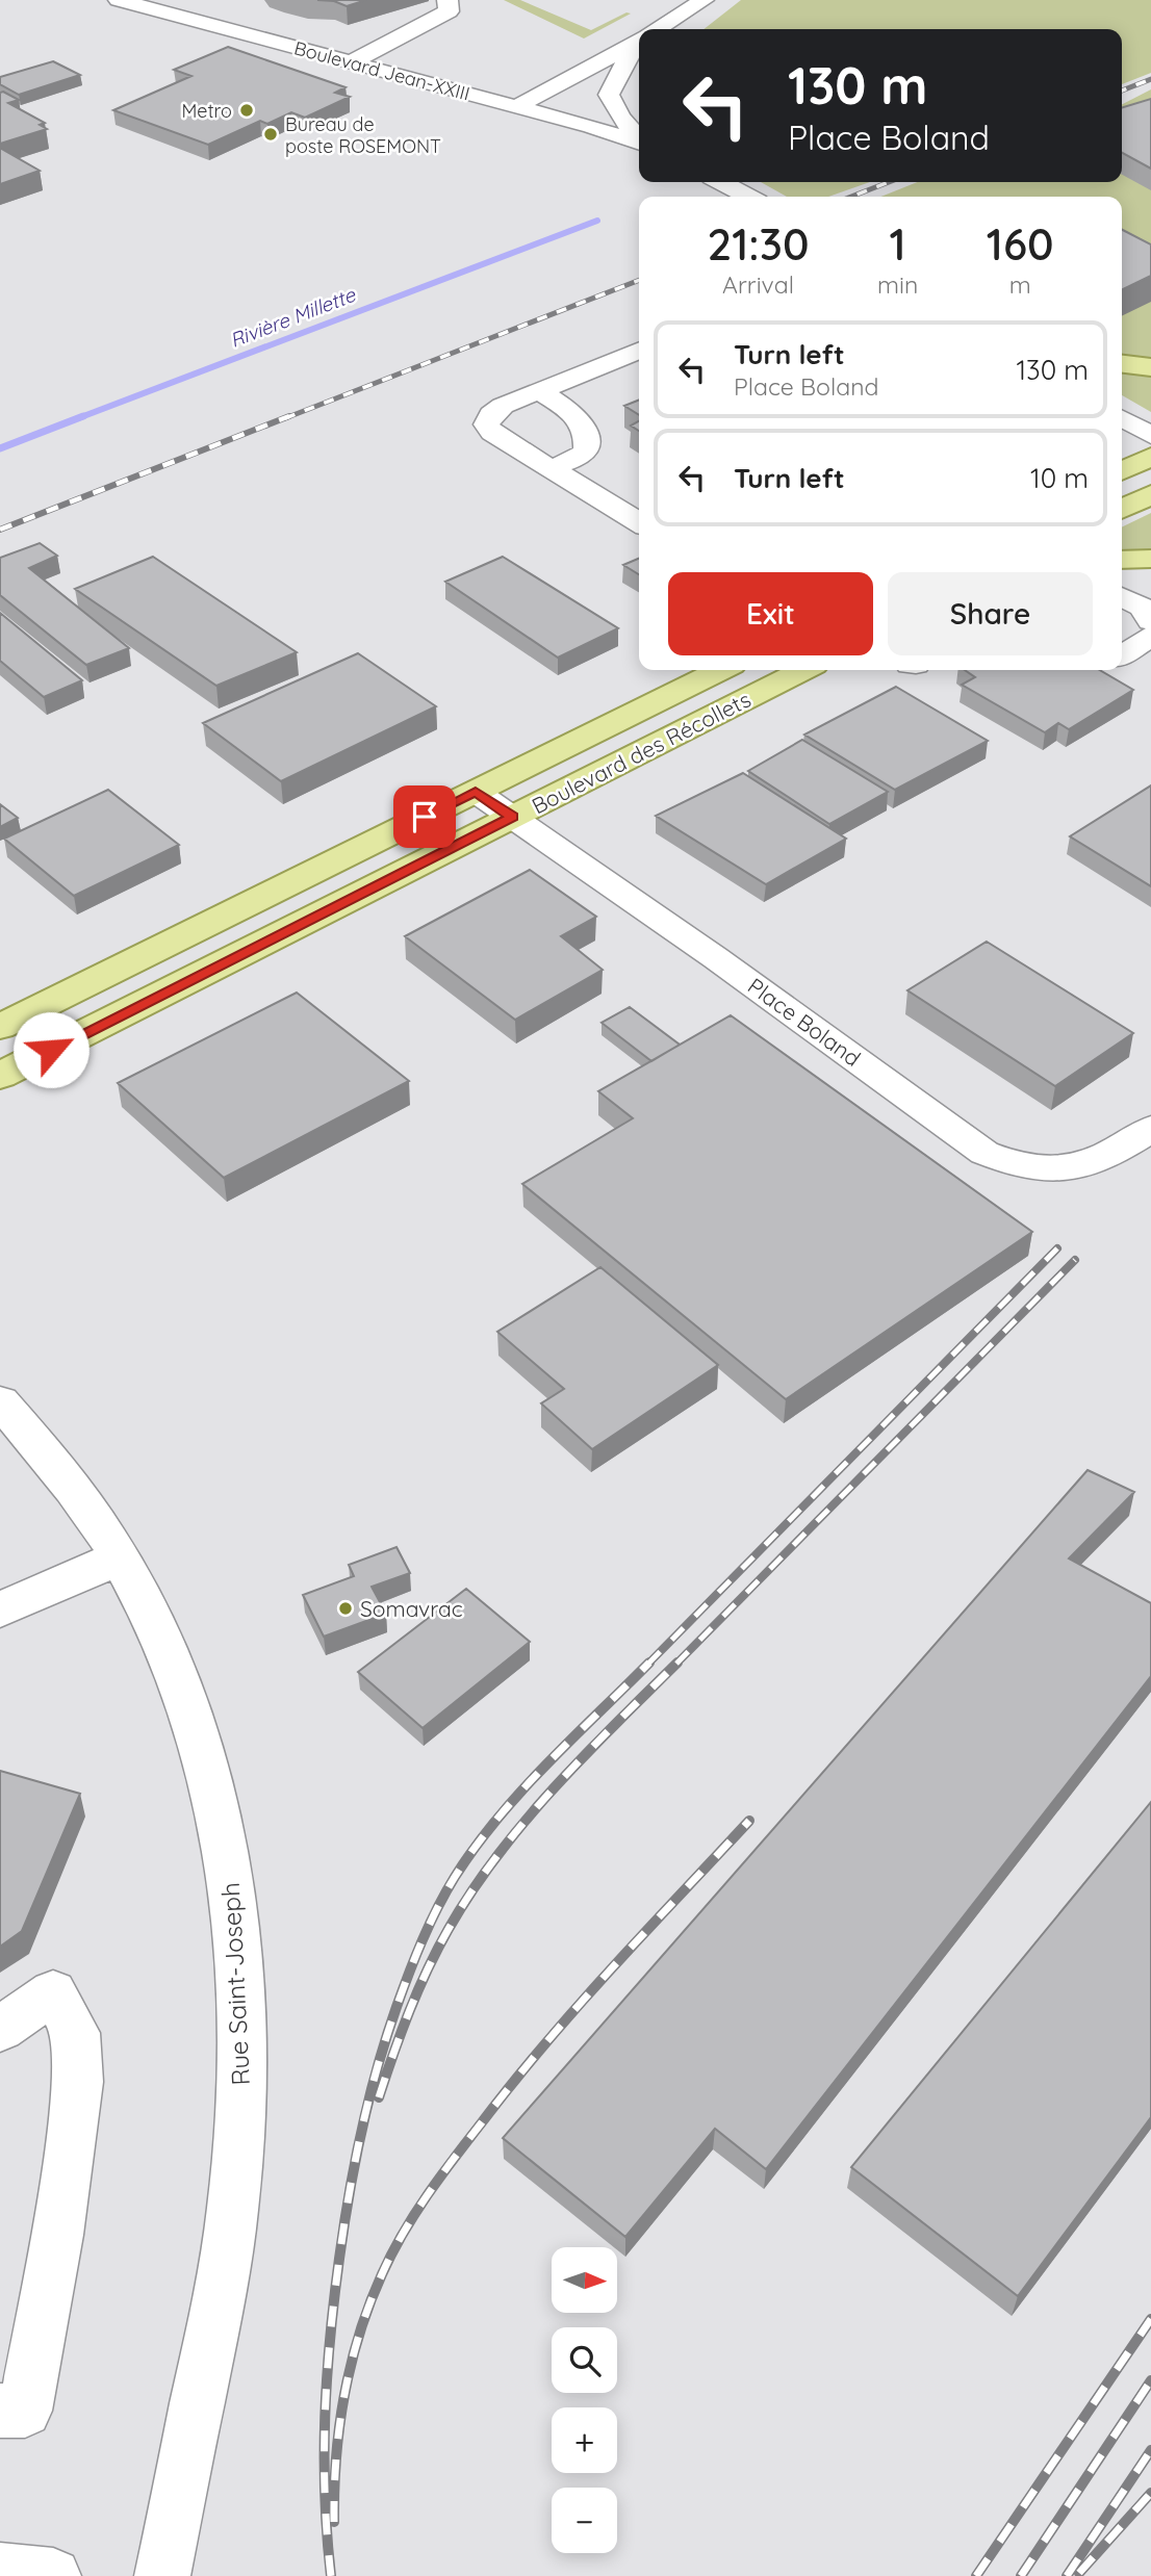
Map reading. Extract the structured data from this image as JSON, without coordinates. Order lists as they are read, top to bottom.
{
  "streets": {
    "main road": ["Boulevard des Récollets"],
    "street": ["Boulevard Jean-XXIII", "Place Boland", "Rue Saint-Joseph"]
  },
  "crossings": [
    ["Boulevard des Récollets", "Place Boland"]
  ],
  "water": ["Rivière Millette"],
  "places": ["Metro", "Bureau de poste ROSEMONT", "Somavrac"],
  "north": "right",
  "page": {
    "turn": ["130 m", "Place Boland"],
    "eta": [
      "21:30",
      "Arrival",
      "1",
      "min",
      "160",
      "m"
    ],
    "list": [
      {
        "name": "Turn left",
        "note": "Place Boland",
        "value": "130 m"
      },
      {
        "name": "Turn left",
        "value": "10 m"
      }
    ],
    "buttons": ["Exit", "Share"],
    "map_buttons": ["+", "−"]
  }
}
